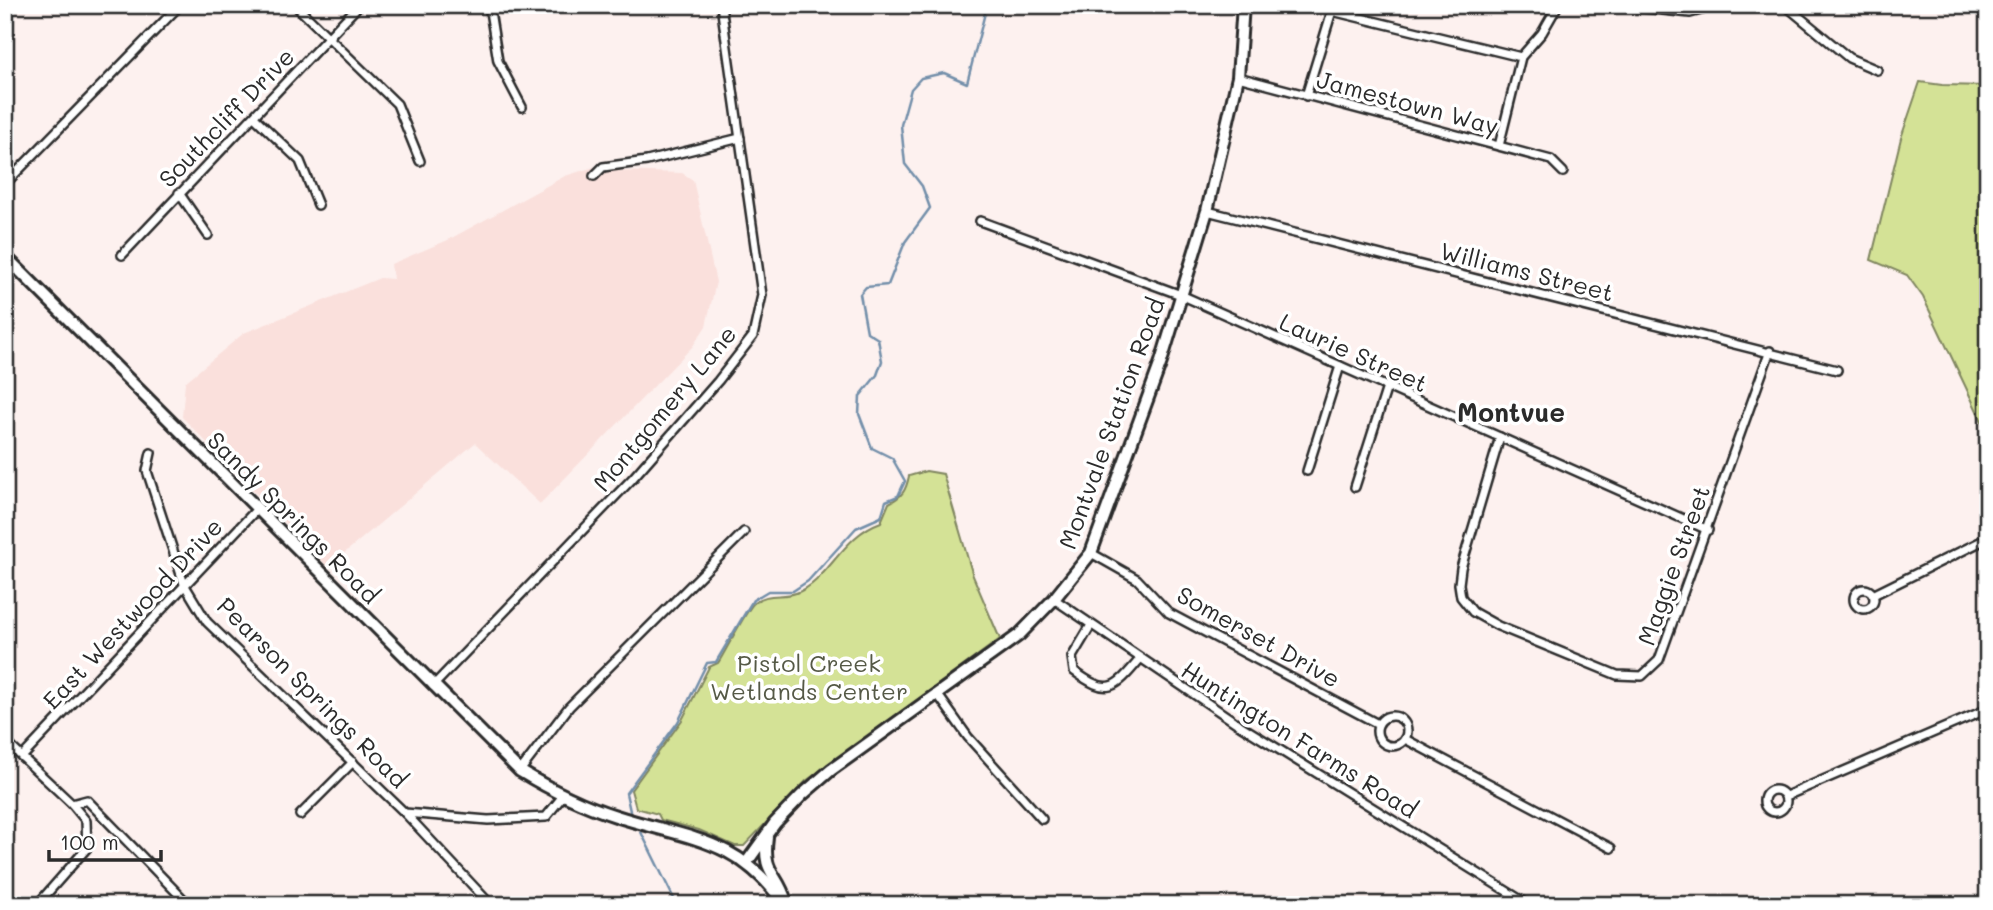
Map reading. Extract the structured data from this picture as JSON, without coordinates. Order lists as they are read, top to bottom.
{
  "streets": {
    "street": [
      "Jamestown Way",
      "Southcliff Drive",
      "Williams Street",
      "Laurie Street",
      "Montgomery Lane",
      "Montvale Station Road",
      "Sandy Springs Road",
      "Maggie Street",
      "East Westwood Drive",
      "Somerset Drive",
      "Pearson Springs Road",
      "Huntington Farms Road"
    ]
  },
  "crossings": [
    ["Jamestown Way", "Montvale Station Road"],
    ["Williams Street", "Montvale Station Road"],
    ["Williams Street", "Maggie Street"],
    ["Laurie Street", "Montvale Station Road"],
    ["Laurie Street", "Maggie Street"],
    ["Montgomery Lane", "Sandy Springs Road"],
    ["Montvale Station Road", "Somerset Drive"],
    ["Montvale Station Road", "Huntington Farms Road"],
    ["Sandy Springs Road", "East Westwood Drive"],
    ["Sandy Springs Road", "Pearson Springs Road"],
    ["East Westwood Drive", "Pearson Springs Road"]
  ],
  "districts": ["Montvue"],
  "parks": ["Pistol Creek Wetlands Center"],
  "scale_bar": "100 m"
}
